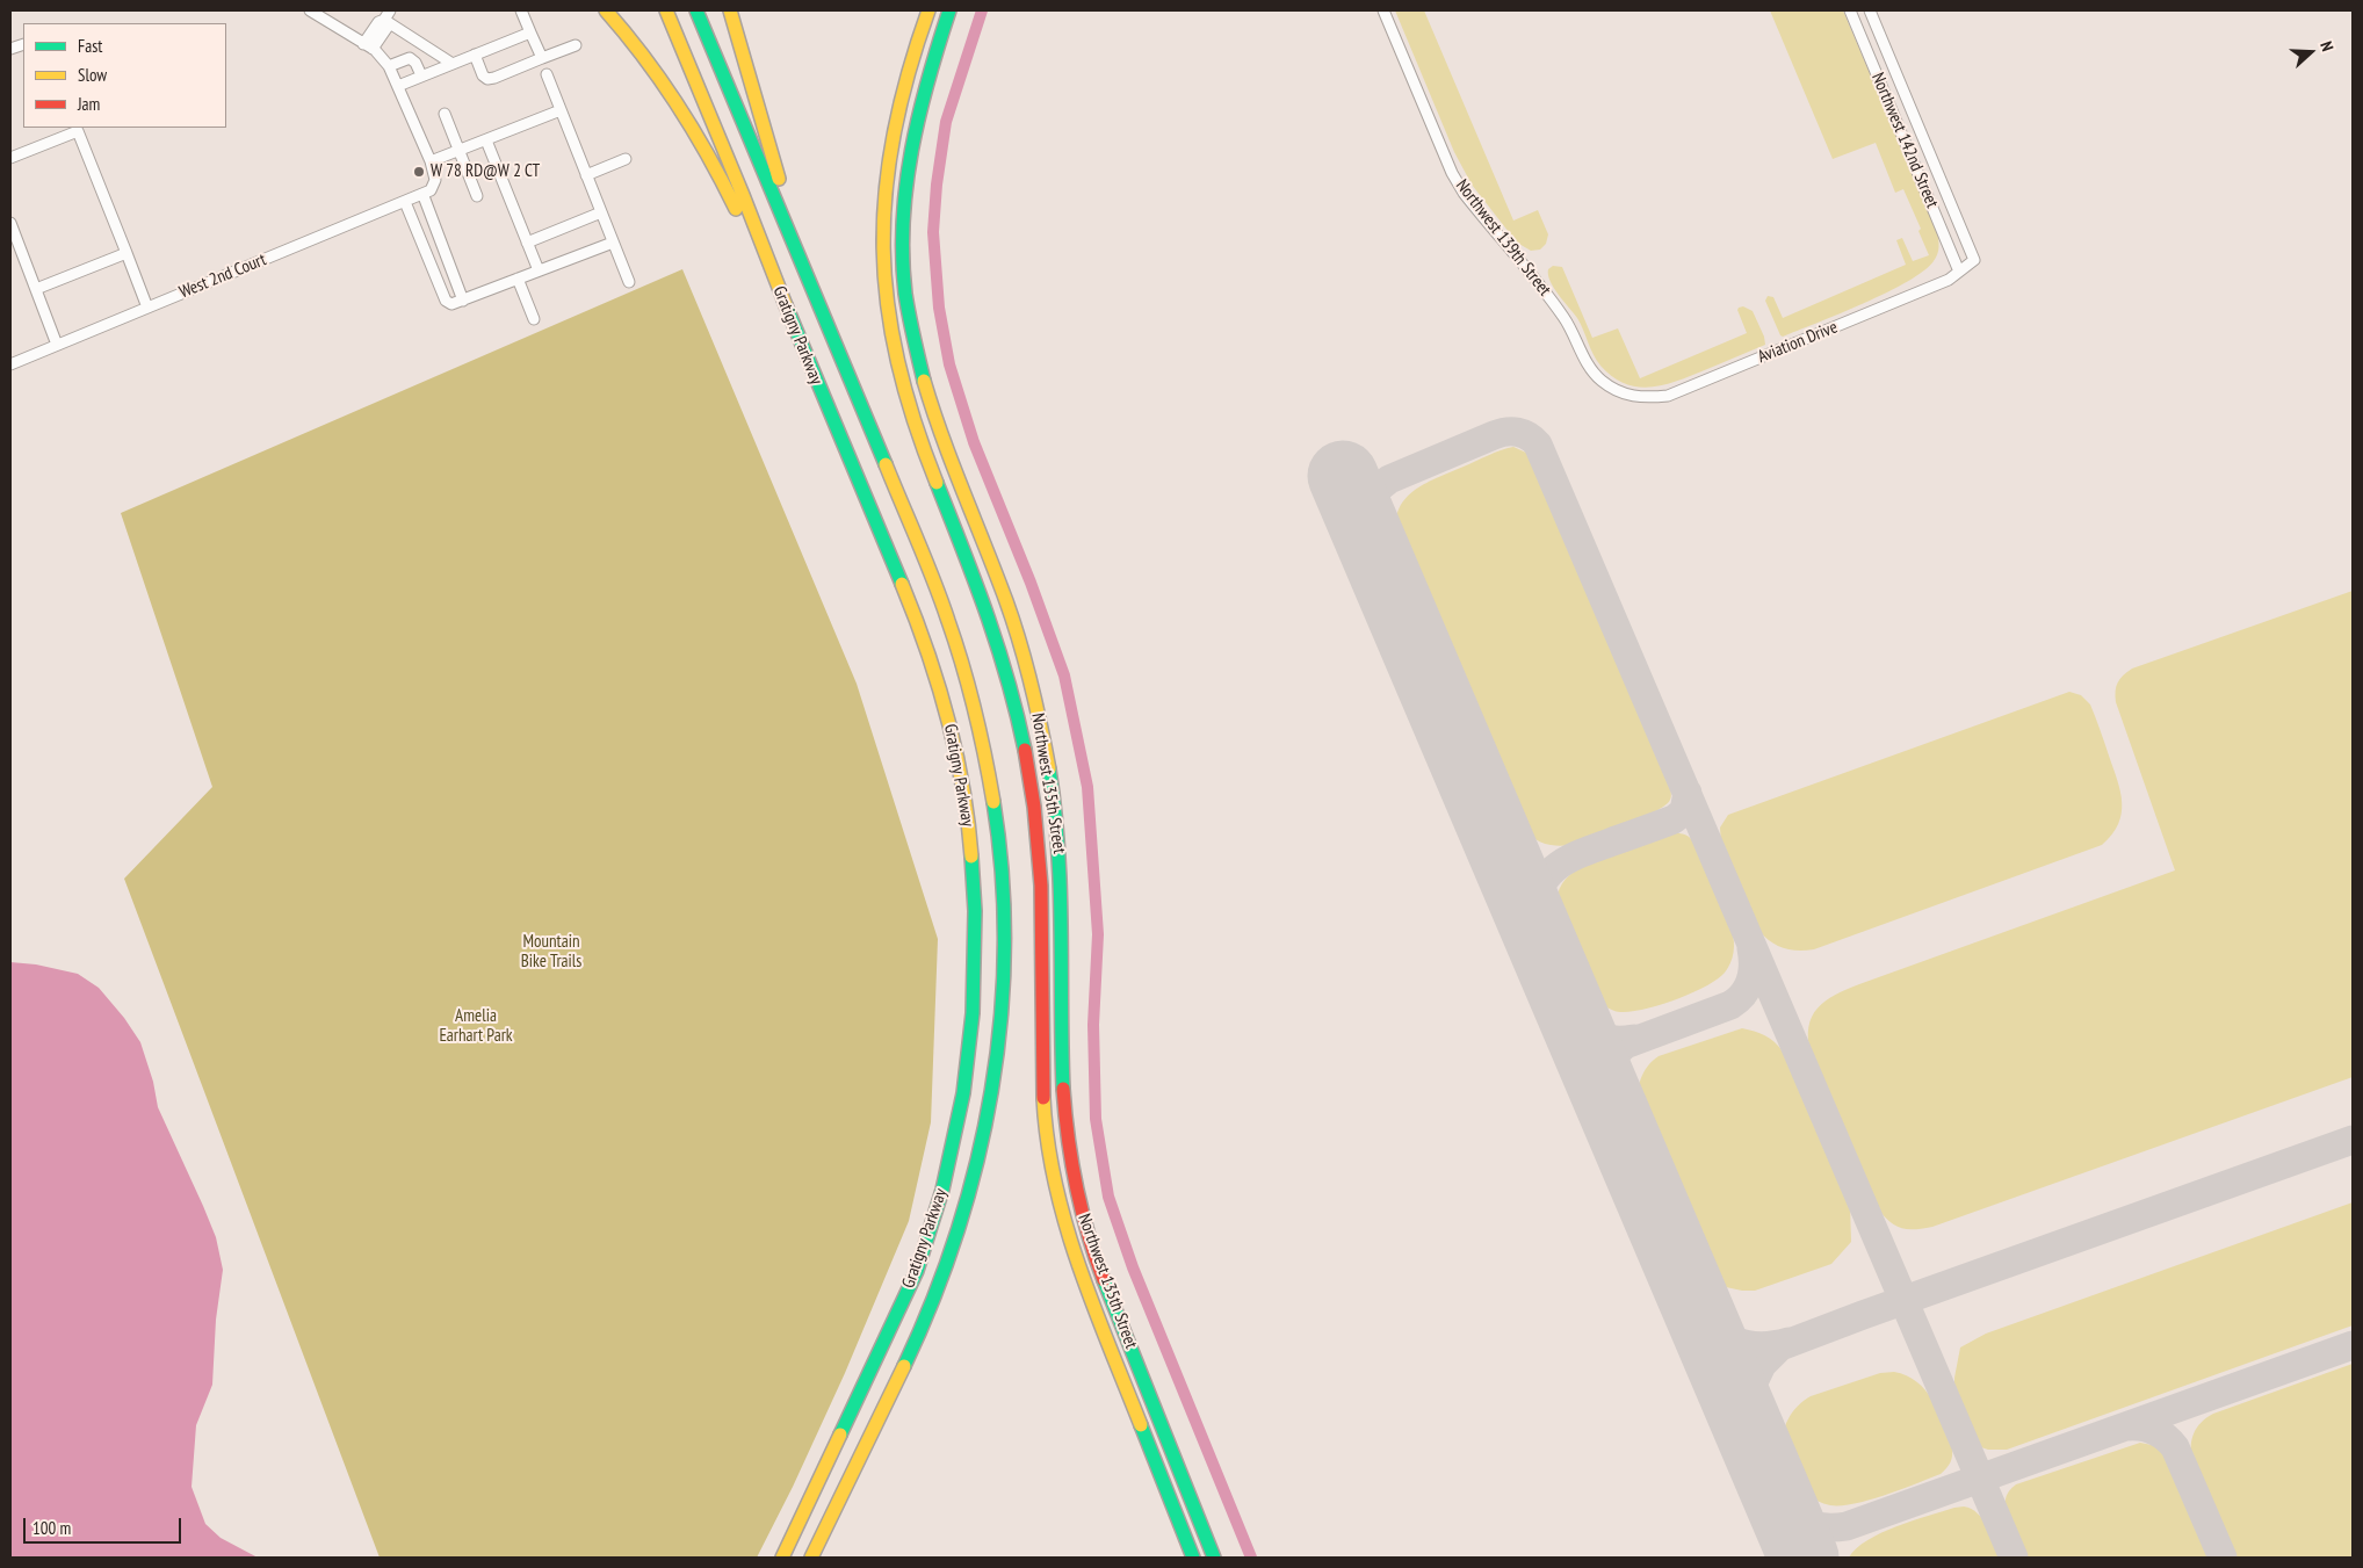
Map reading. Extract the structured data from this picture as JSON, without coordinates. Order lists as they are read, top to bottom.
{
  "streets": {
    "main road": ["Gratigny Parkway", "Northwest 135th Street"],
    "street": [
      "Northwest 142nd Street",
      "Northwest 139th Street",
      "West 2nd Court",
      "Aviation Drive"
    ]
  },
  "crossings": [
    ["Northwest 142nd Street", "Aviation Drive"],
    ["Northwest 139th Street", "Aviation Drive"]
  ],
  "parks": ["Mountain Bike Trails", "Amelia Earhart Park"],
  "places": ["W 78 RD@W 2 CT"],
  "legend": ["Fast", "Slow", "Jam"],
  "scale_bar": "100 m",
  "north": "right"
}
